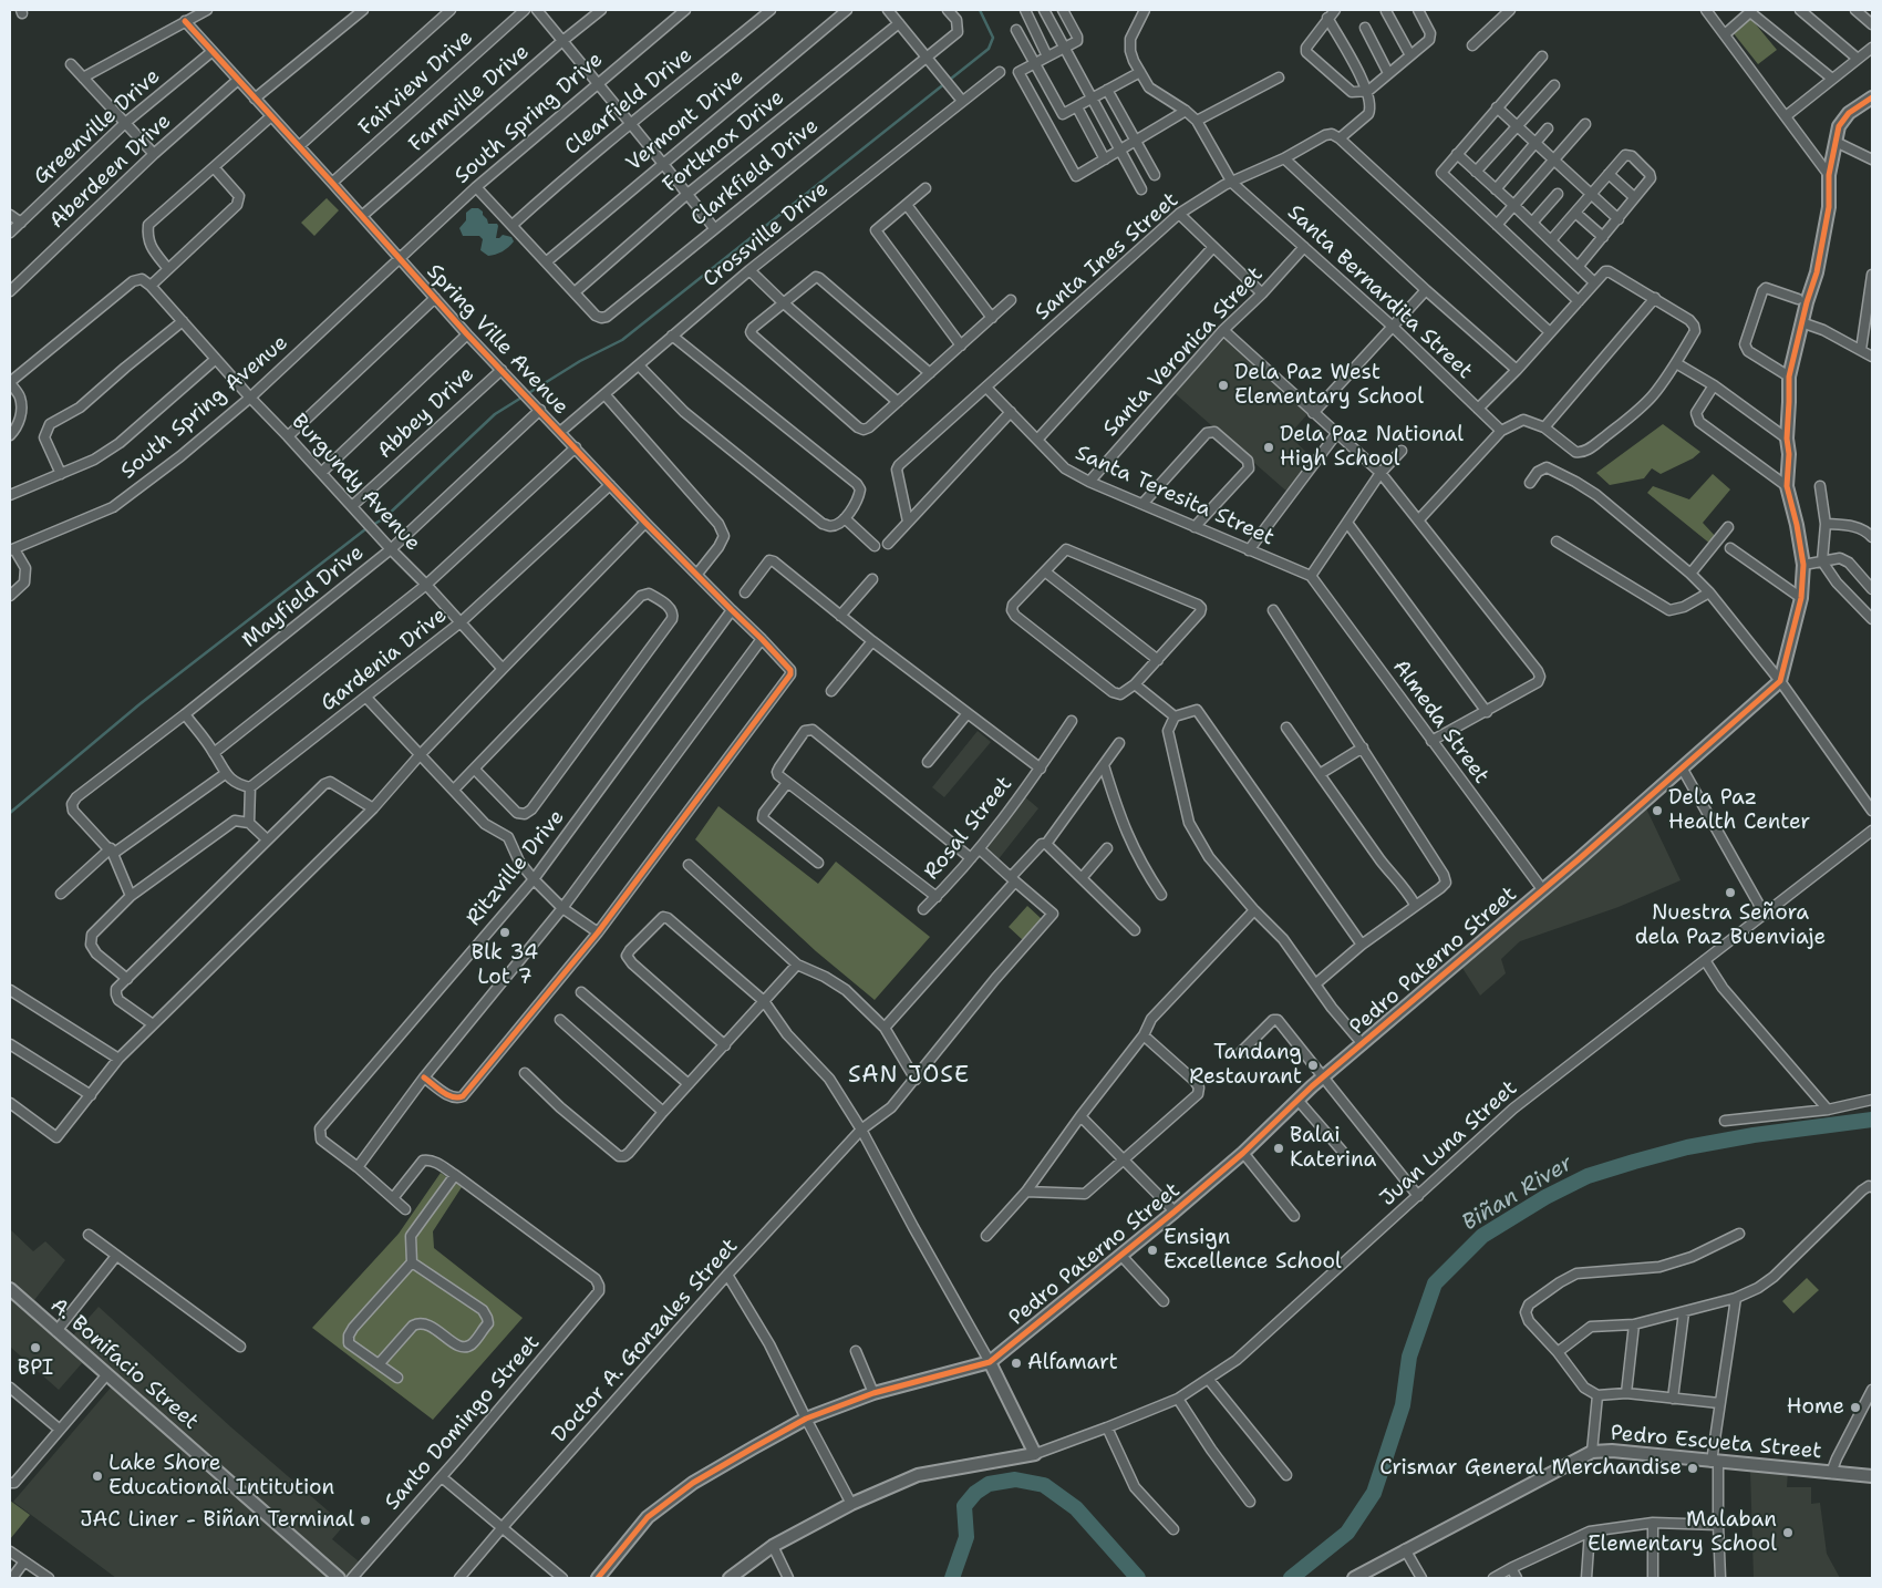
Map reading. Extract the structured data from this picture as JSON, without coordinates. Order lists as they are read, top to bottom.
{
  "streets": {
    "street": [
      "Fairview Drive",
      "Farmville Drive",
      "Clearfield Drive",
      "South Spring Drive",
      "Vermont Drive",
      "Greenville Drive",
      "Fortknox Drive",
      "Aberdeen Drive",
      "Clarkfield Drive",
      "Crossville Drive",
      "Santa Ines Street",
      "Santa Bernardita Street",
      "Spring Ville Avenue",
      "Santa Veronica Street",
      "South Spring Avenue",
      "Abbey Drive",
      "Burgundy Avenue",
      "Santa Teresita Street",
      "Mayfield Drive",
      "Gardenia Drive",
      "Almeda Street",
      "Rosal Street",
      "Ritzville Drive",
      "Pedro Paterno Street",
      "Juan Luna Street",
      "Doctor A. Gonzales Street",
      "A. Bonifacio Street",
      "Santo Domingo Street",
      "Pedro Escueta Street"
    ]
  },
  "crossings": [
    ["Fairview Drive", "Spring Ville Avenue"],
    ["Farmville Drive", "Spring Ville Avenue"],
    ["South Spring Drive", "Spring Ville Avenue"],
    ["South Spring Drive", "South Spring Avenue"],
    ["Greenville Drive", "Spring Ville Avenue"],
    ["Fortknox Drive", "Clarkfield Drive"],
    ["Aberdeen Drive", "Spring Ville Avenue"],
    ["Crossville Drive", "Spring Ville Avenue"],
    ["Santa Ines Street", "Santa Bernardita Street"],
    ["Santa Ines Street", "Santa Teresita Street"],
    ["Santa Bernardita Street", "Santa Veronica Street"],
    ["Spring Ville Avenue", "South Spring Avenue"],
    ["Spring Ville Avenue", "Abbey Drive"],
    ["Spring Ville Avenue", "Mayfield Drive"],
    ["Spring Ville Avenue", "Gardenia Drive"],
    ["Spring Ville Avenue", "Ritzville Drive"],
    ["Santa Veronica Street", "Santa Teresita Street"],
    ["South Spring Avenue", "Burgundy Avenue"],
    ["Abbey Drive", "Burgundy Avenue"],
    ["Burgundy Avenue", "Mayfield Drive"],
    ["Burgundy Avenue", "Gardenia Drive"],
    ["Santa Teresita Street", "Almeda Street"],
    ["Almeda Street", "Pedro Paterno Street"]
  ],
  "districts": ["SAN JOSE"],
  "water": ["Biñan River"],
  "places": [
    "Dela Paz West Elementary School",
    "Dela Paz National High School",
    "Dela Paz Health Center",
    "Nuestra Señora dela Paz Buenviaje",
    "Blk 34 Lot 7",
    "Tandang Restaurant",
    "Balai Katerina",
    "Ensign Excellence School",
    "BPI",
    "Alfamart",
    "Home",
    "Crismar General Merchandise",
    "Lake Shore Educational Intitution",
    "JAC Liner - Biñan Terminal",
    "Malaban Elementary School"
  ]
}
